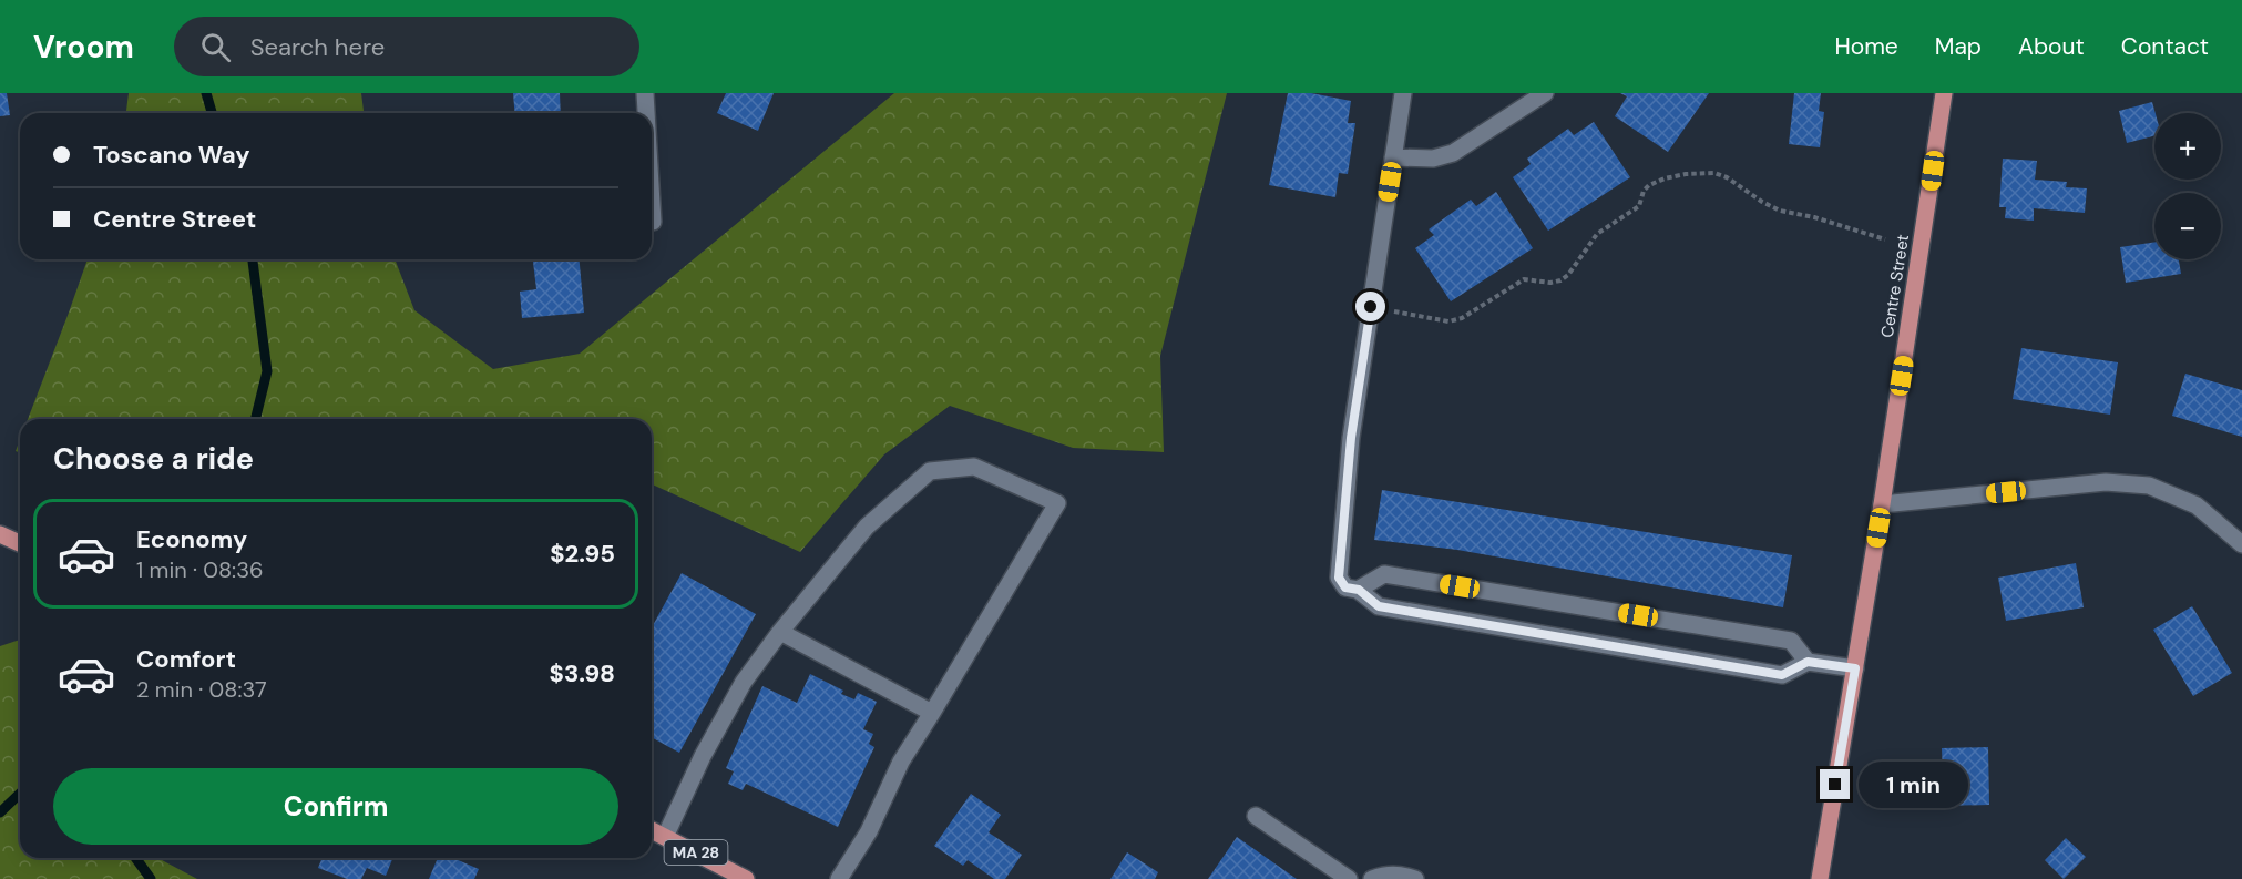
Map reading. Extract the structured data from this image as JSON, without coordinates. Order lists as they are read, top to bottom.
{
  "streets": {
    "main road": ["Centre Street", "MA 28"]
  },
  "page": {
    "header": "Vroom",
    "search": "Search here",
    "nav": [
      "Home",
      "Map",
      "About",
      "Contact"
    ],
    "map_buttons": ["+", "−"],
    "banner": ["Toscano Way", "Centre Street"],
    "heading": "Choose a ride",
    "list": [
      {
        "name": "Economy",
        "note": "1 min · 08:36",
        "value": "$2.95"
      },
      {
        "name": "Comfort",
        "note": "2 min · 08:37",
        "value": "$3.98"
      }
    ],
    "buttons": "Confirm",
    "bubble": "1 min"
  }
}
